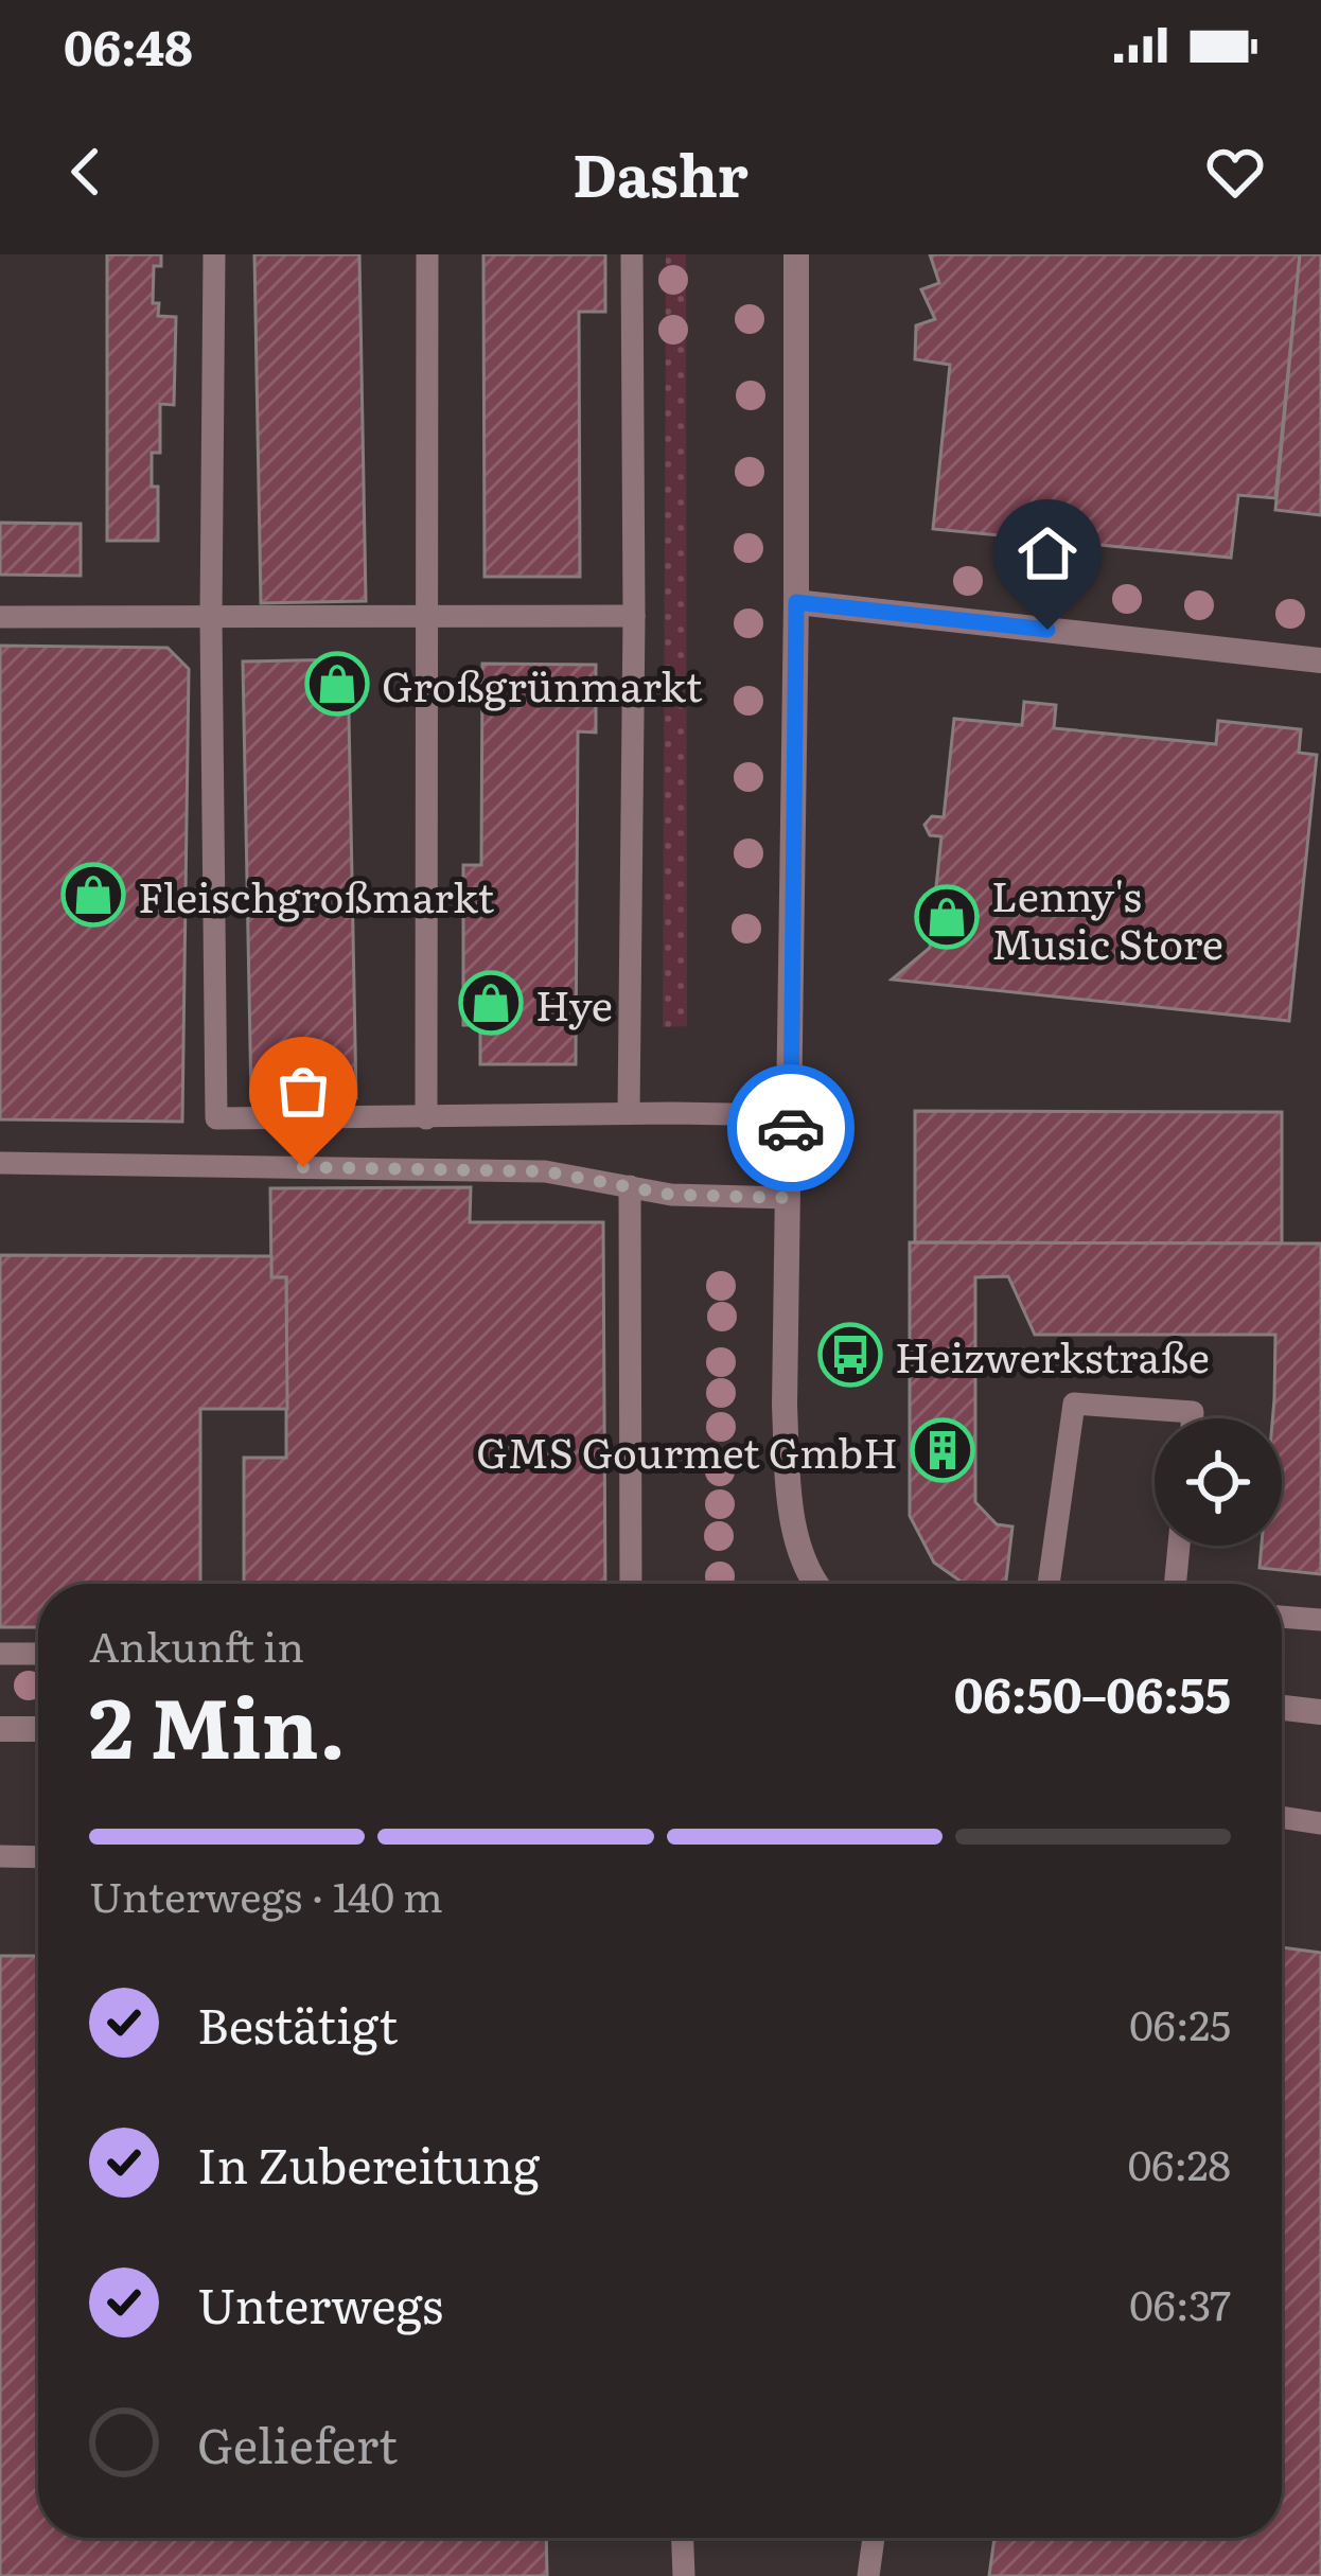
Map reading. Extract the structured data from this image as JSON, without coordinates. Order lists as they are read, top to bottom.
{
  "places": {
    "shop": [
      "Großgrünmarkt",
      "Fleischgroßmarkt",
      "Lenny's Music Store",
      "Hye"
    ],
    "bus stop": ["Heizwerkstraße"],
    "building": ["GMS Gourmet GmbH"]
  },
  "page": {
    "status": "06:48",
    "header": "Dashr",
    "heading": ["2 Min.", "Ankunft in", "06:50–06:55"],
    "bar": "Unterwegs · 140 m",
    "list": [
      ["Bestätigt", "06:25"],
      ["In Zubereitung", "06:28"],
      ["Unterwegs", "06:37"],
      "Geliefert"
    ]
  }
}
